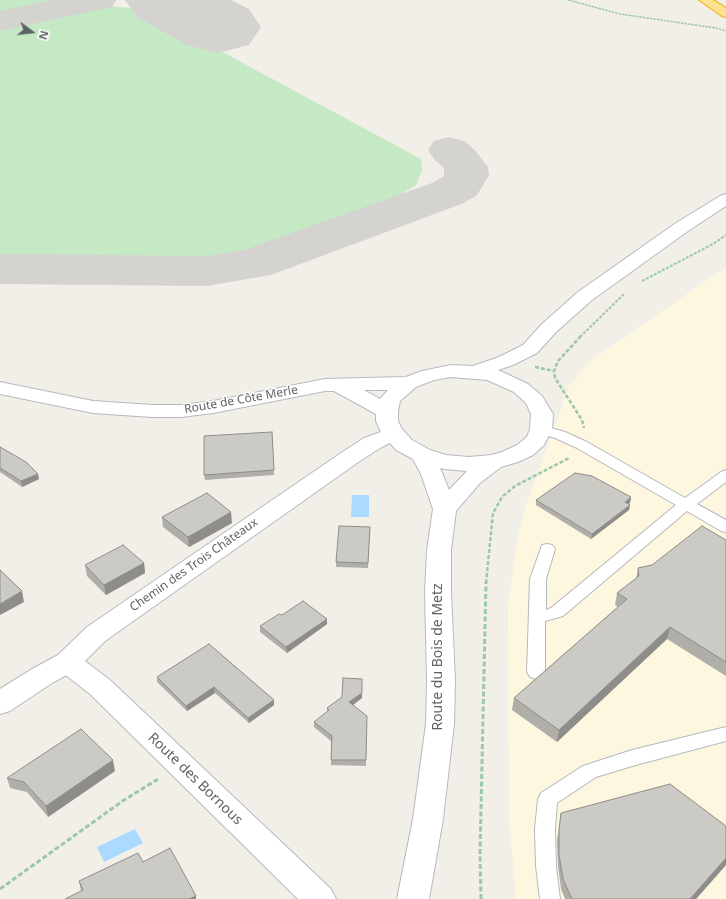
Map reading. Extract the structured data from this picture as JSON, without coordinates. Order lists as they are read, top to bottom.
{
  "streets": {
    "main road": [
      "Route de Côte Merle",
      "Chemin des Trois Châteaux",
      "Route du Bois de Metz",
      "Route des Bornous"
    ]
  },
  "crossings": [
    ["Route de Côte Merle", "Chemin des Trois Châteaux"],
    ["Route de Côte Merle", "Route du Bois de Metz"],
    ["Chemin des Trois Châteaux", "Route du Bois de Metz"],
    ["Chemin des Trois Châteaux", "Route des Bornous"]
  ],
  "north": "right"
}
